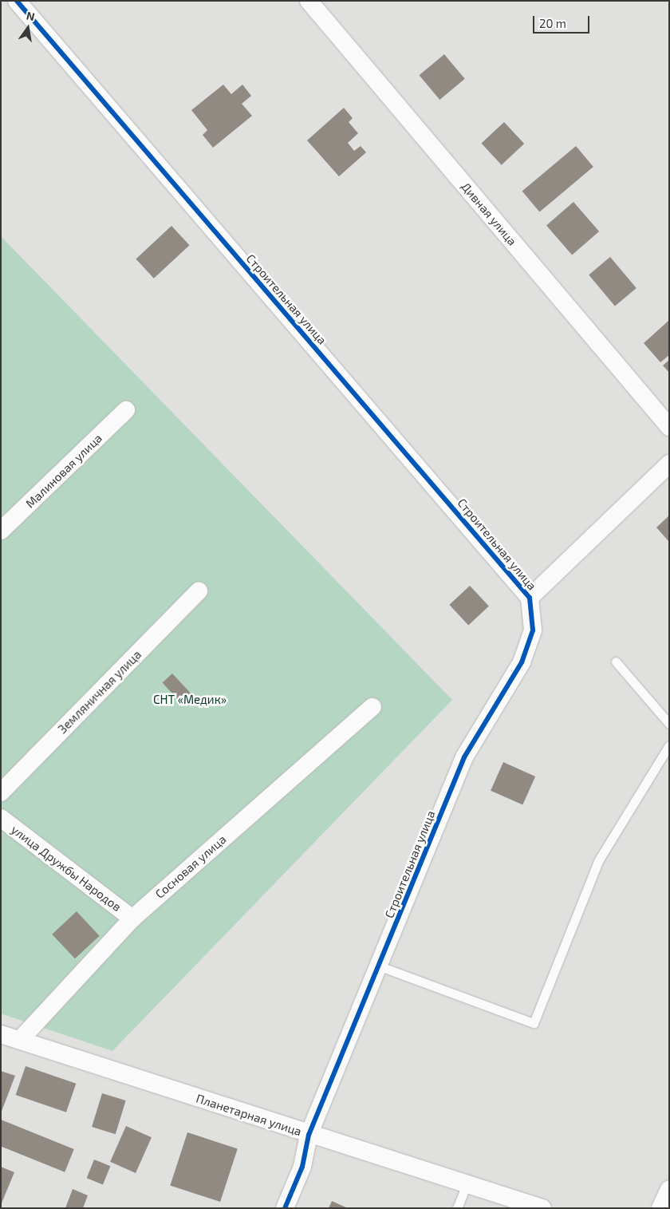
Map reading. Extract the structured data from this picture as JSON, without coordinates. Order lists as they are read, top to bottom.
{
  "streets": {
    "street": [
      "Дивная улица",
      "Строительная улица",
      "Малиновая улица",
      "Земляничная улица",
      "Сосновая улица",
      "улица Дружбы Народов",
      "Планетарная улица"
    ]
  },
  "crossings": [
    ["Строительная улица", "Планетарная улица"],
    ["Сосновая улица", "улица Дружбы Народов"],
    ["Сосновая улица", "Планетарная улица"]
  ],
  "parks": ["СНТ «Медик»"],
  "scale_bar": "20 m",
  "north": "top"
}
